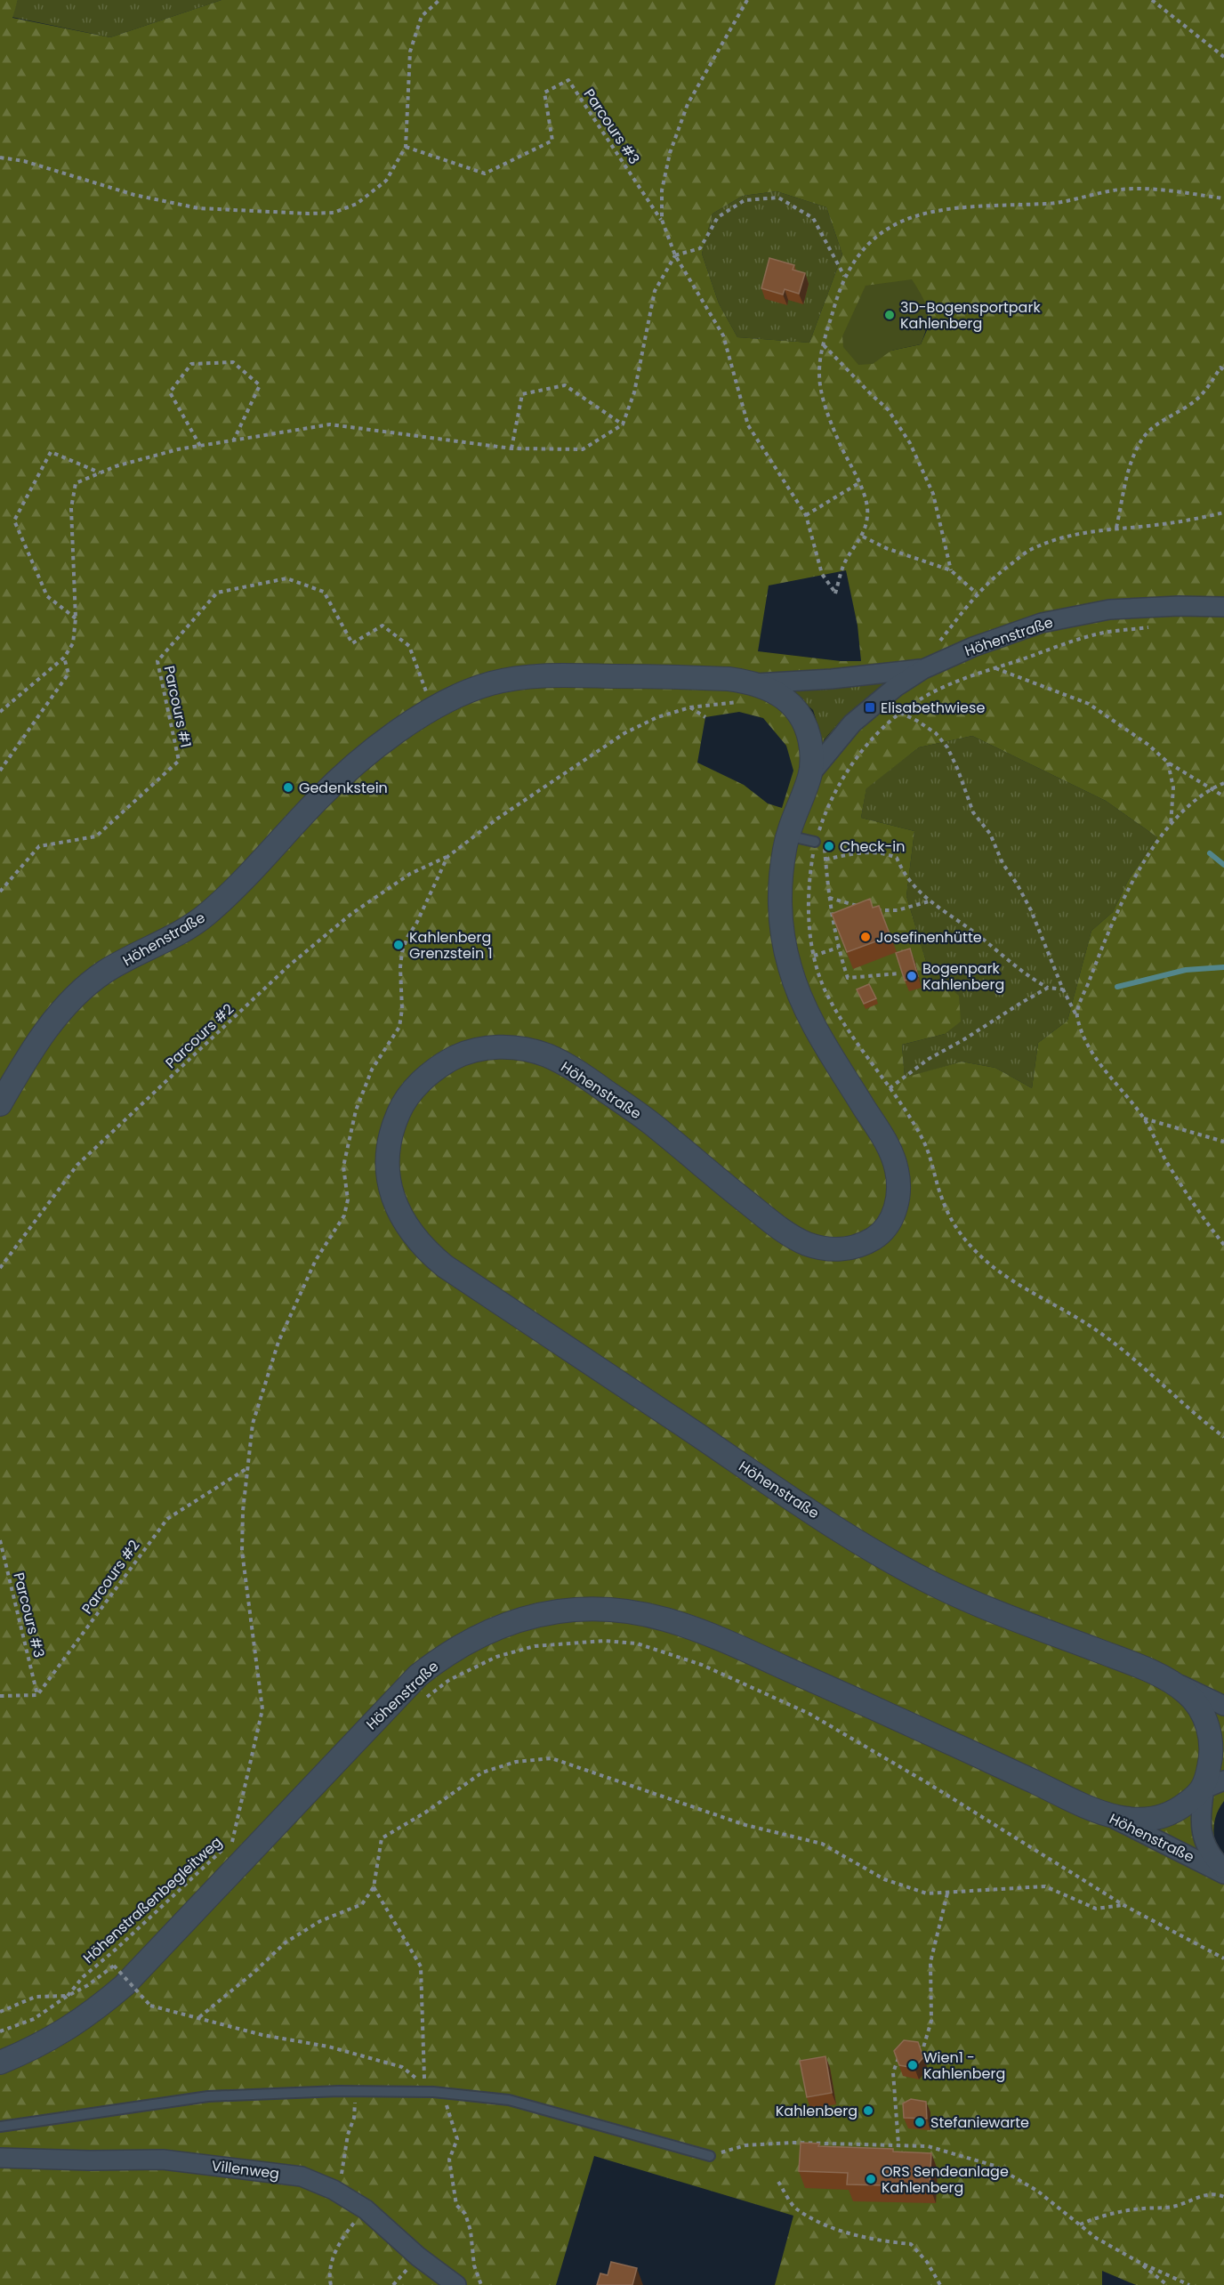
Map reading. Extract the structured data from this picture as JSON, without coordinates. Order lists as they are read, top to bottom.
{
  "streets": {
    "street": ["Höhenstraße", "Villenweg"],
    "path": [
      "Parcours #3",
      "Parcours #1",
      "Parcours #2",
      "Höhenstraßenbegleitweg"
    ]
  },
  "crossings": [
    ["Parcours #3", "Parcours #2"],
    ["Höhenstraße", "Parcours #1"],
    ["Höhenstraße", "Höhenstraßenbegleitweg"]
  ],
  "places": {
    "other": [
      "3D-Bogensportpark Kahlenberg",
      "Gedenkstein",
      "Check-in",
      "Josefinenhütte",
      "Kahlenberg Grenzstein 1",
      "Bogenpark Kahlenberg",
      "Wien1 - Kahlenberg",
      "Kahlenberg",
      "Stefaniewarte",
      "ORS Sendeanlage Kahlenberg"
    ],
    "transit": ["Elisabethwiese"]
  }
}
